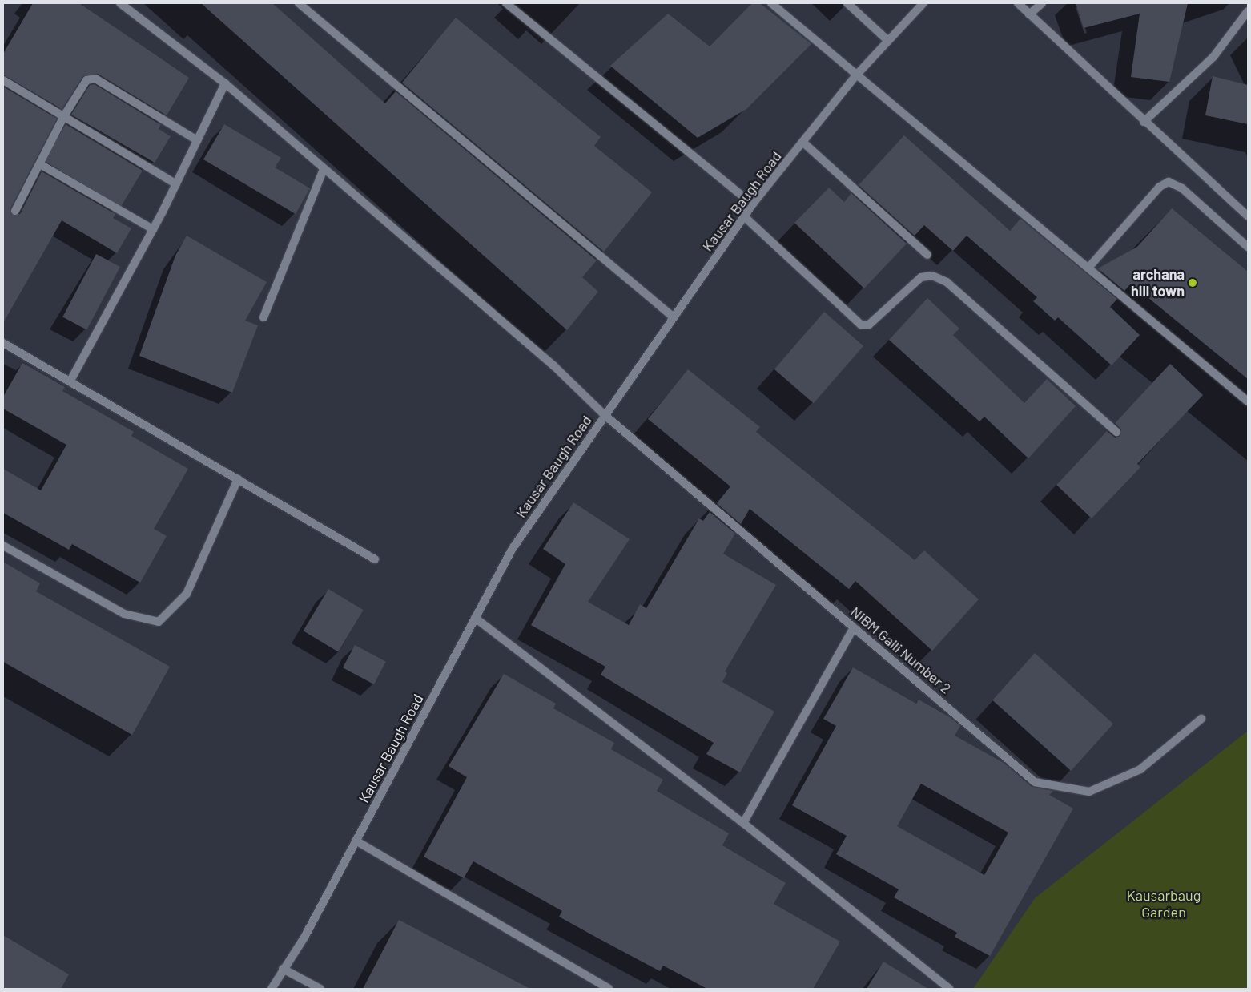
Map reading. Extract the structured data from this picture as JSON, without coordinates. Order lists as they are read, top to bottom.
{
  "streets": {
    "street": ["Kausar Baugh Road", "NIBM Galli Number 2"]
  },
  "crossings": [
    ["Kausar Baugh Road", "NIBM Galli Number 2"]
  ],
  "parks": ["Kausarbaug Garden"],
  "places": ["archana hill town"]
}
